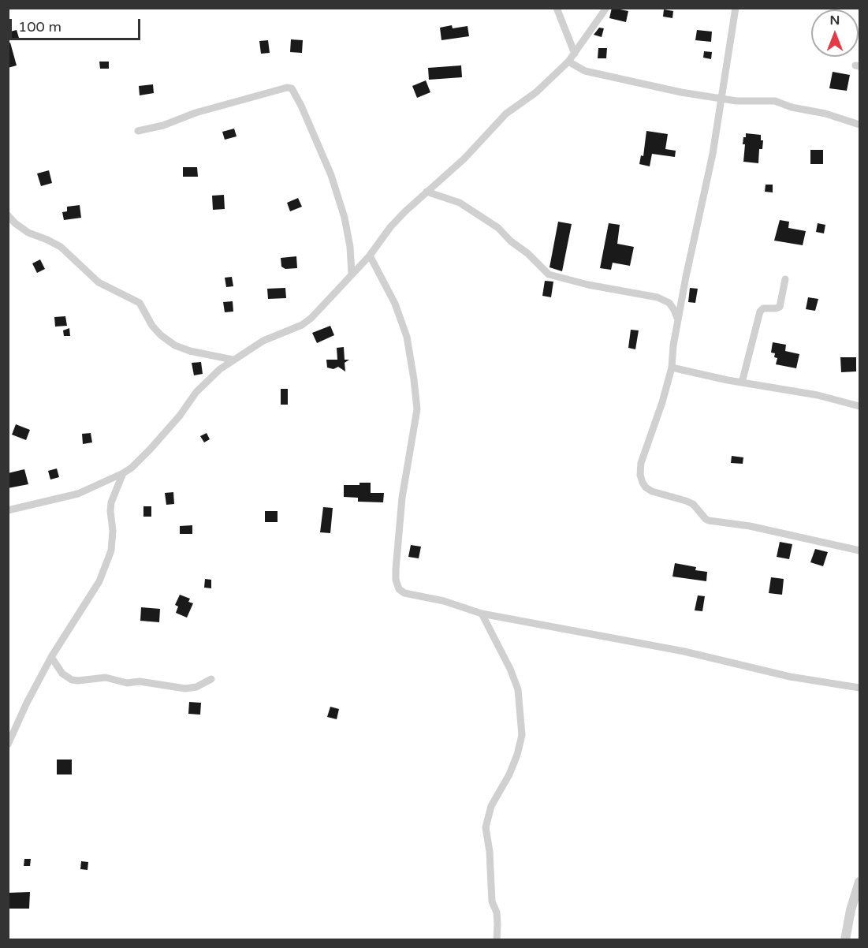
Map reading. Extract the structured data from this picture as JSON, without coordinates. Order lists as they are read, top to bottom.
{
  "scale_bar": "100 m",
  "north": "top"
}
